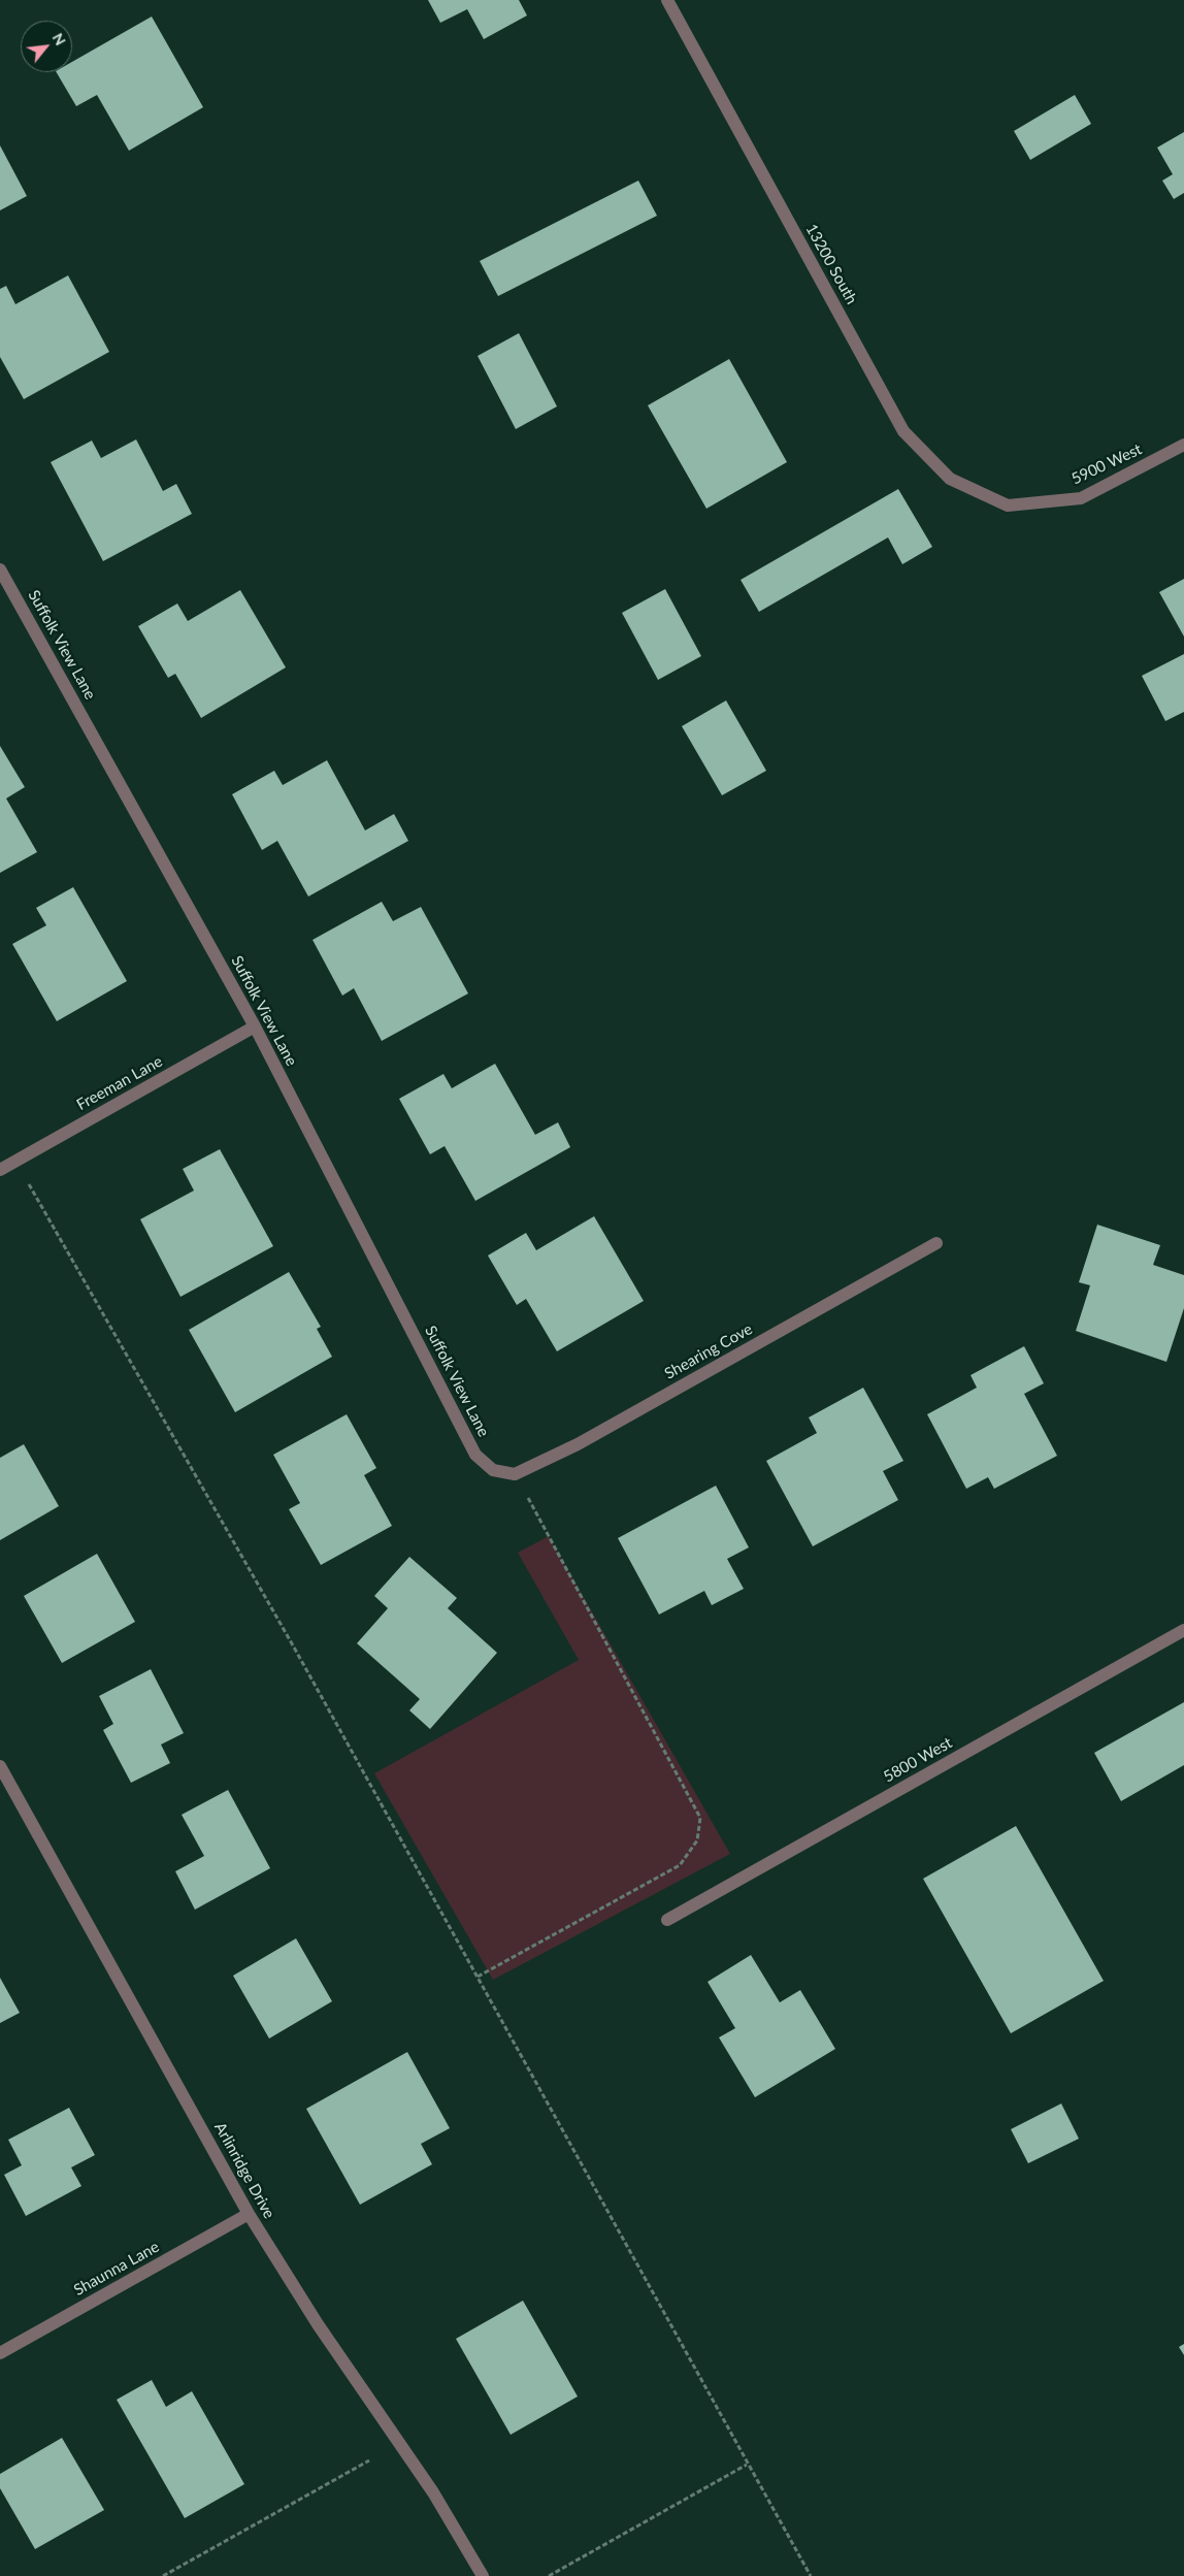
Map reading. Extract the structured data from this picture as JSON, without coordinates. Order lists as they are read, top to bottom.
{
  "streets": {
    "street": [
      "13200 South",
      "5900 West",
      "Suffolk View Lane",
      "Freeman Lane",
      "Shearing Cove",
      "5800 West",
      "Arlinridge Drive",
      "Shaunna Lane"
    ]
  },
  "crossings": [
    ["13200 South", "5900 West"],
    ["Suffolk View Lane", "Freeman Lane"],
    ["Suffolk View Lane", "Shearing Cove"],
    ["Arlinridge Drive", "Shaunna Lane"]
  ],
  "north": "top right"
}
